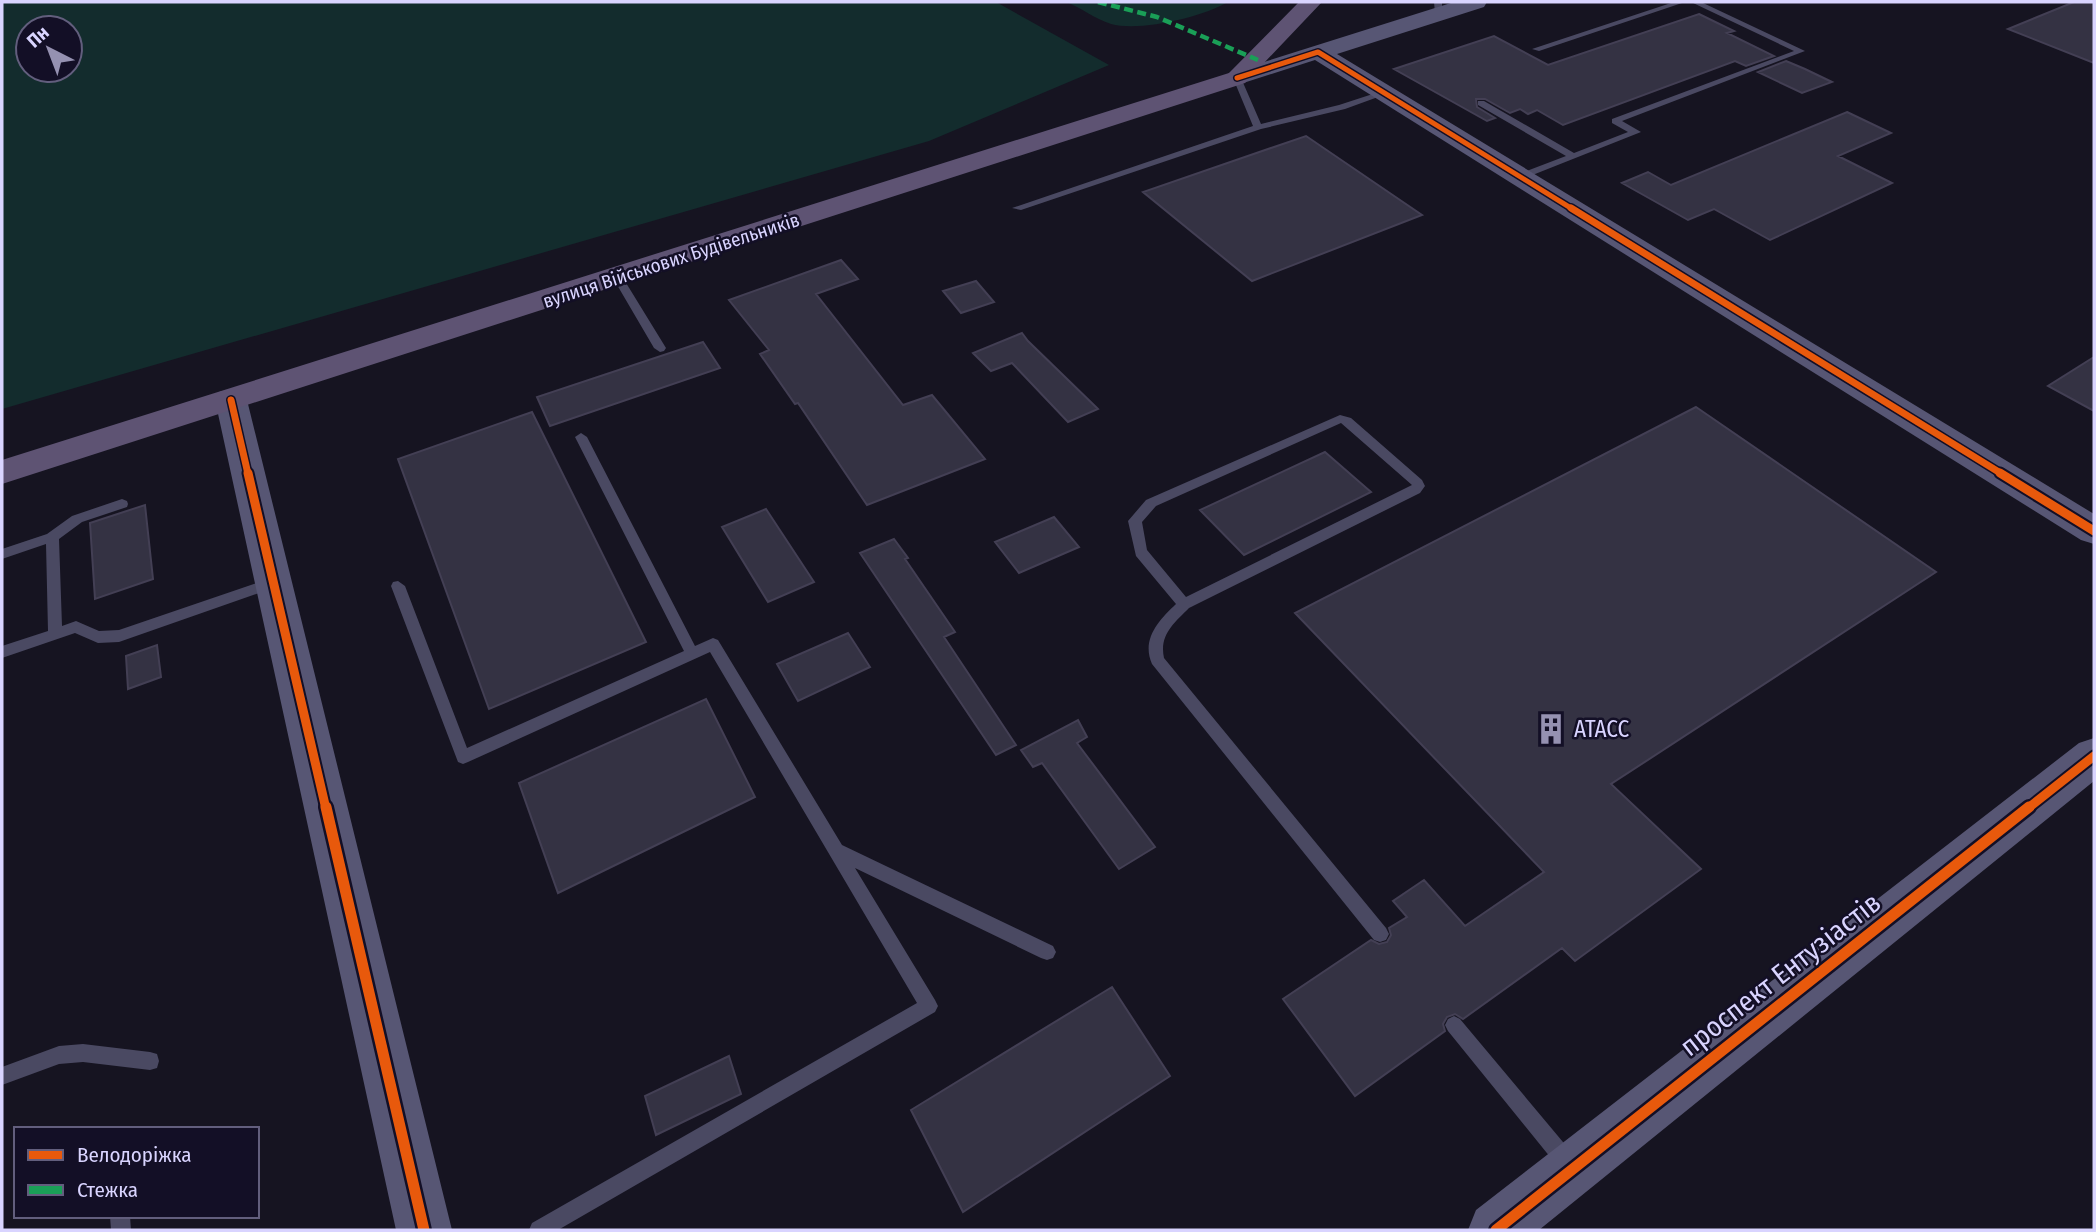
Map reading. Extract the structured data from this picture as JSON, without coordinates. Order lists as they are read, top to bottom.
{
  "streets": {
    "main road": ["вулиця Військових Будівельників"],
    "street": ["проспект Ентузіастів"]
  },
  "places": {
    "building": ["АТАСС"]
  },
  "legend": ["Велодоріжка", "Стежка"],
  "north": "top left"
}
